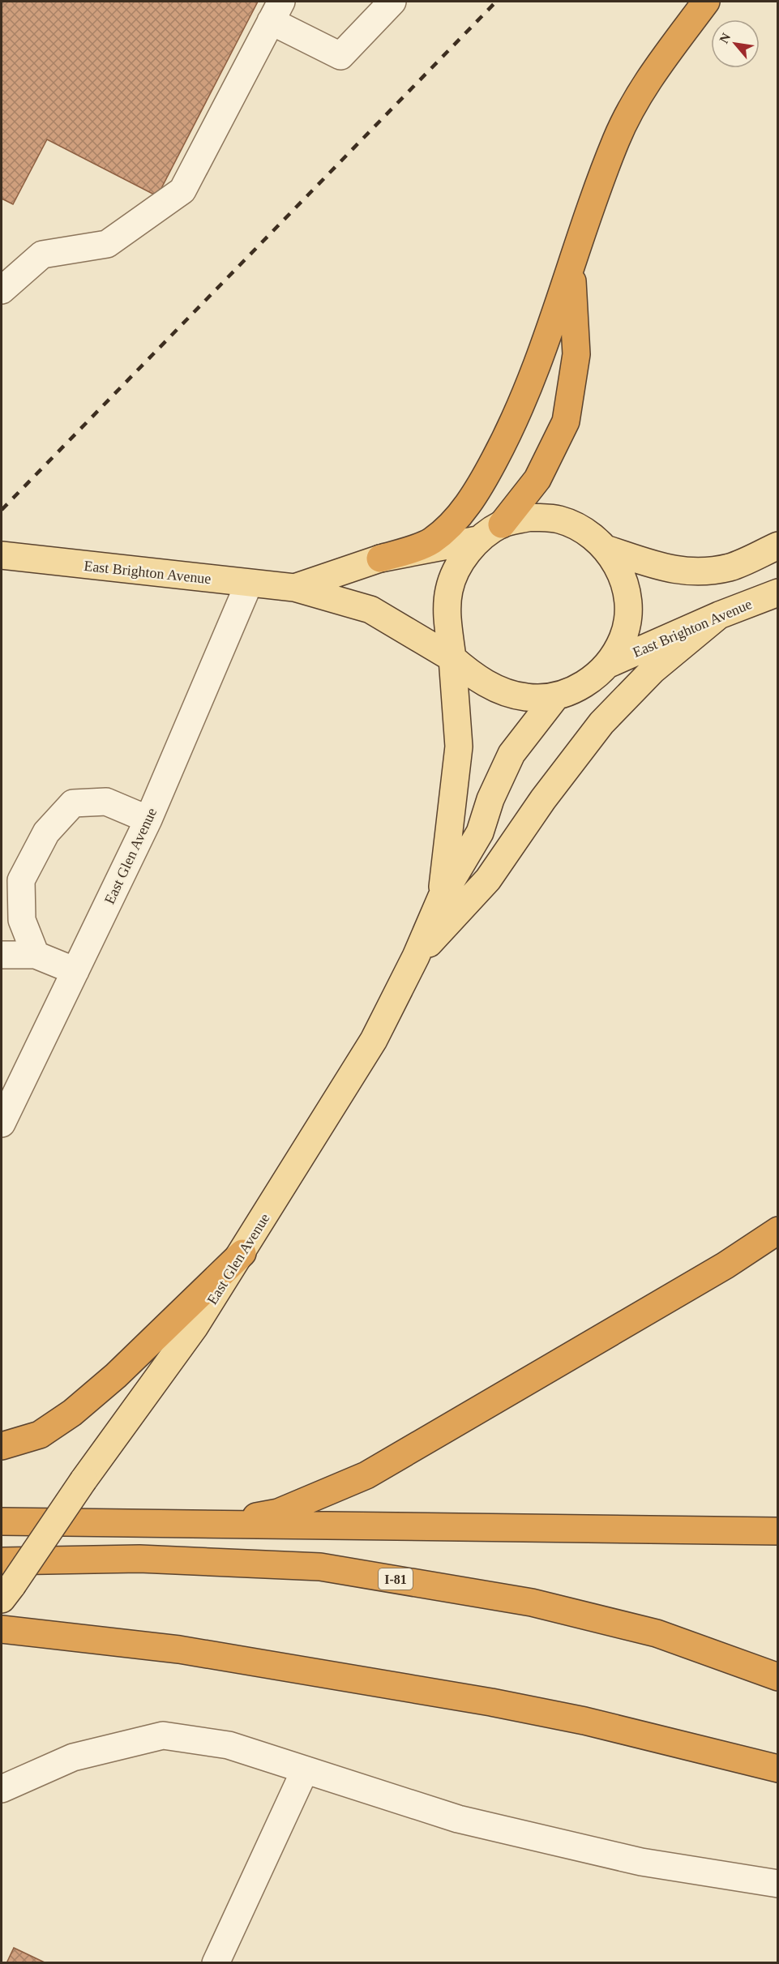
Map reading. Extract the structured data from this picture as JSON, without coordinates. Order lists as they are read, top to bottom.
{
  "streets": {
    "highway": ["I-81"],
    "main road": ["East Brighton Avenue", "East Glen Avenue"]
  },
  "crossings": [
    ["East Brighton Avenue", "East Glen Avenue"]
  ],
  "north": "top left"
}
